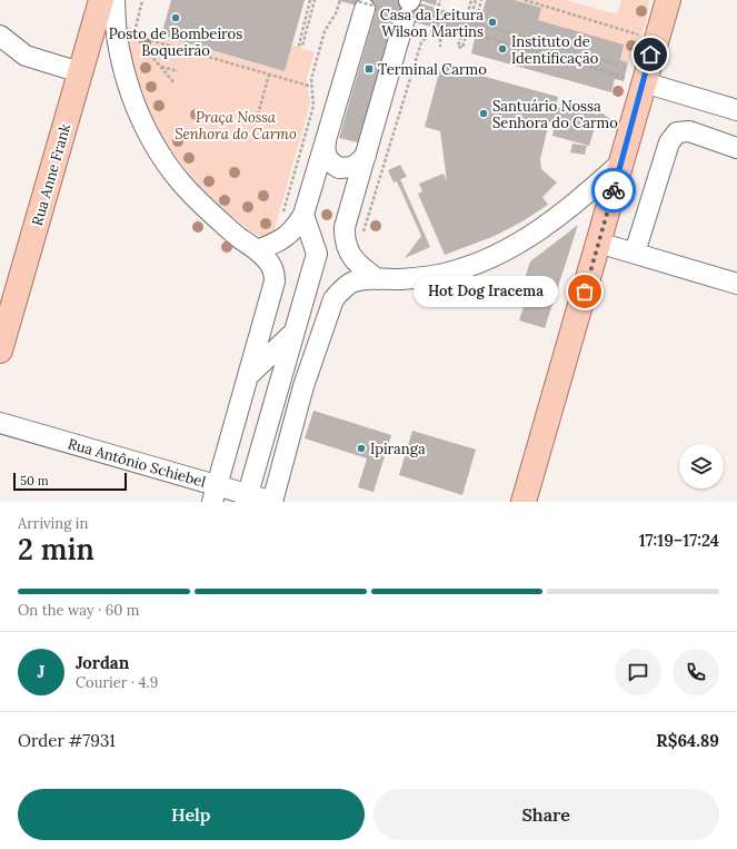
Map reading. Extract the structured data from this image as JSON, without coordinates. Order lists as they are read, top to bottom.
{
  "streets": {
    "main road": ["Rua Anne Frank"],
    "street": ["Rua Antônio Schiebel"]
  },
  "parks": ["Praça Nossa Senhora do Carmo"],
  "places": {
    "other": [
      "Posto de Bombeiros Boqueirão",
      "Casa da Leitura Wilson Martins",
      "Instituto de Identificação",
      "Santuário Nossa Senhora do Carmo",
      "Hot Dog Iracema",
      "Ipiranga"
    ],
    "transit": ["Terminal Carmo"]
  },
  "scale_bar": "50 m",
  "page": {
    "bubble": "Hot Dog Iracema",
    "scale": "50 m",
    "heading": ["2 min", "Arriving in", "17:19–17:24"],
    "panel": [
      "Jordan",
      "Courier · 4.9",
      "Order #7931",
      "R$64.89"
    ],
    "bar": "On the way · 60 m",
    "round": "J",
    "buttons": ["Help", "Share"]
  }
}
